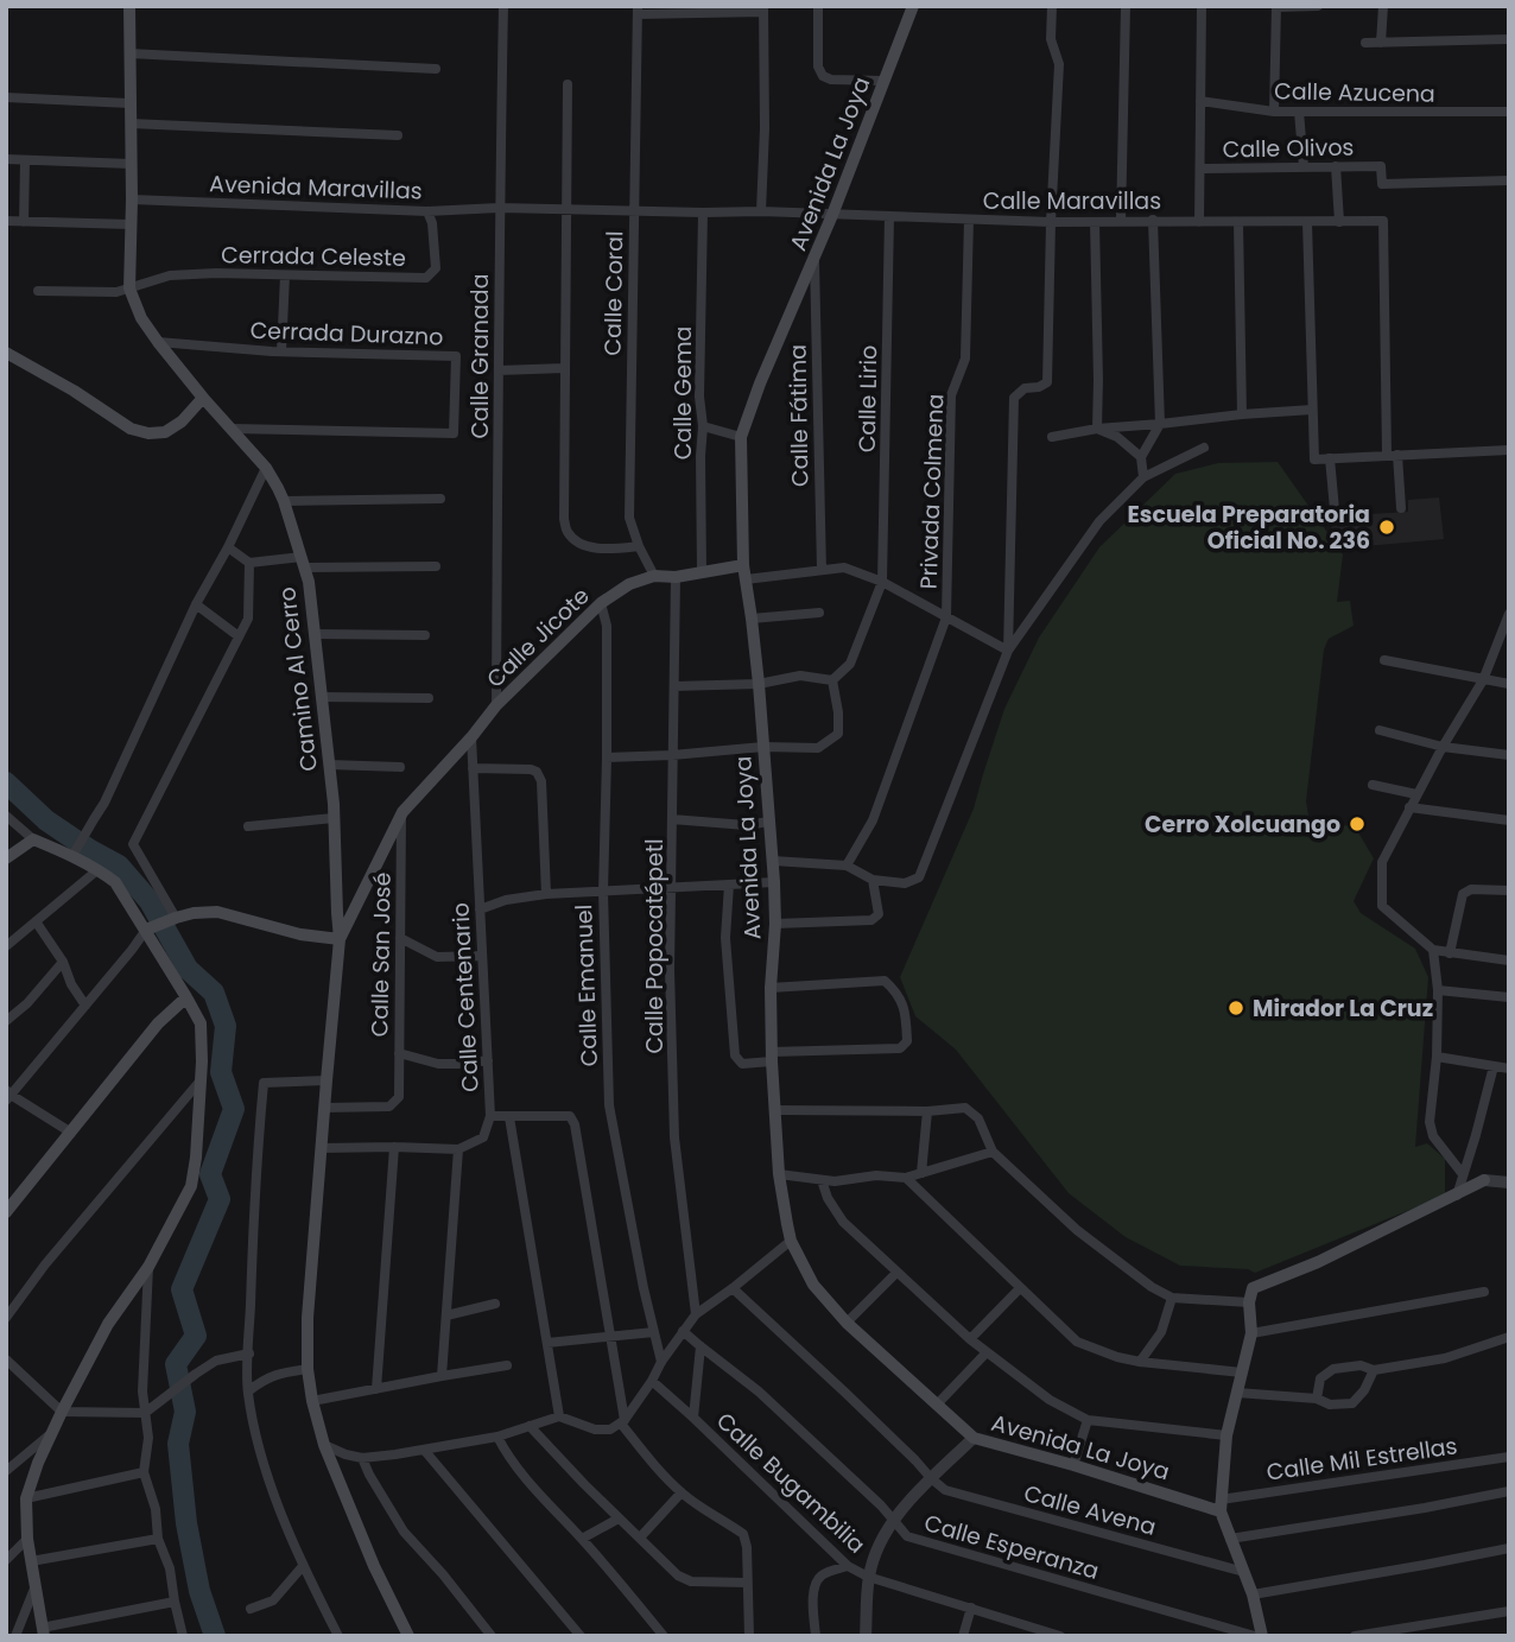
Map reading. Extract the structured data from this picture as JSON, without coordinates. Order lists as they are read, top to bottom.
{
  "streets": {
    "main road": ["Avenida La Joya", "Calle Jicote", "Camino Al Cerro"],
    "street": [
      "Calle Azucena",
      "Calle Olivos",
      "Avenida Maravillas",
      "Calle Maravillas",
      "Cerrada Celeste",
      "Calle Coral",
      "Cerrada Durazno",
      "Calle Granada",
      "Calle Gema",
      "Calle Lirio",
      "Calle Fátima",
      "Privada Colmena",
      "Calle Popocatépetl",
      "Calle San José",
      "Calle Emanuel",
      "Calle Centenario",
      "Calle Mil Estrellas",
      "Calle Bugambilia",
      "Calle Avena",
      "Calle Esperanza"
    ]
  },
  "crossings": [
    ["Avenida La Joya", "Calle Maravillas"],
    ["Avenida La Joya", "Calle Fátima"],
    ["Avenida La Joya", "Calle Jicote"],
    ["Avenida La Joya", "Calle Mil Estrellas"],
    ["Avenida Maravillas", "Calle Maravillas"],
    ["Avenida Maravillas", "Cerrada Celeste"],
    ["Avenida Maravillas", "Calle Coral"],
    ["Avenida Maravillas", "Calle Granada"],
    ["Calle Maravillas", "Calle Coral"],
    ["Calle Maravillas", "Calle Gema"],
    ["Calle Maravillas", "Calle Lirio"],
    ["Calle Maravillas", "Privada Colmena"],
    ["Cerrada Celeste", "Camino Al Cerro"],
    ["Calle Coral", "Calle Jicote"],
    ["Cerrada Durazno", "Camino Al Cerro"],
    ["Calle Granada", "Calle Jicote"],
    ["Calle Gema", "Calle Jicote"],
    ["Calle Jicote", "Camino Al Cerro"],
    ["Calle Jicote", "Calle Popocatépetl"],
    ["Calle Jicote", "Calle San José"],
    ["Calle Jicote", "Calle Emanuel"],
    ["Calle Jicote", "Calle Centenario"]
  ],
  "places": ["Escuela Preparatoria Oficial No. 236", "Cerro Xolcuango", "Mirador La Cruz"]
}
